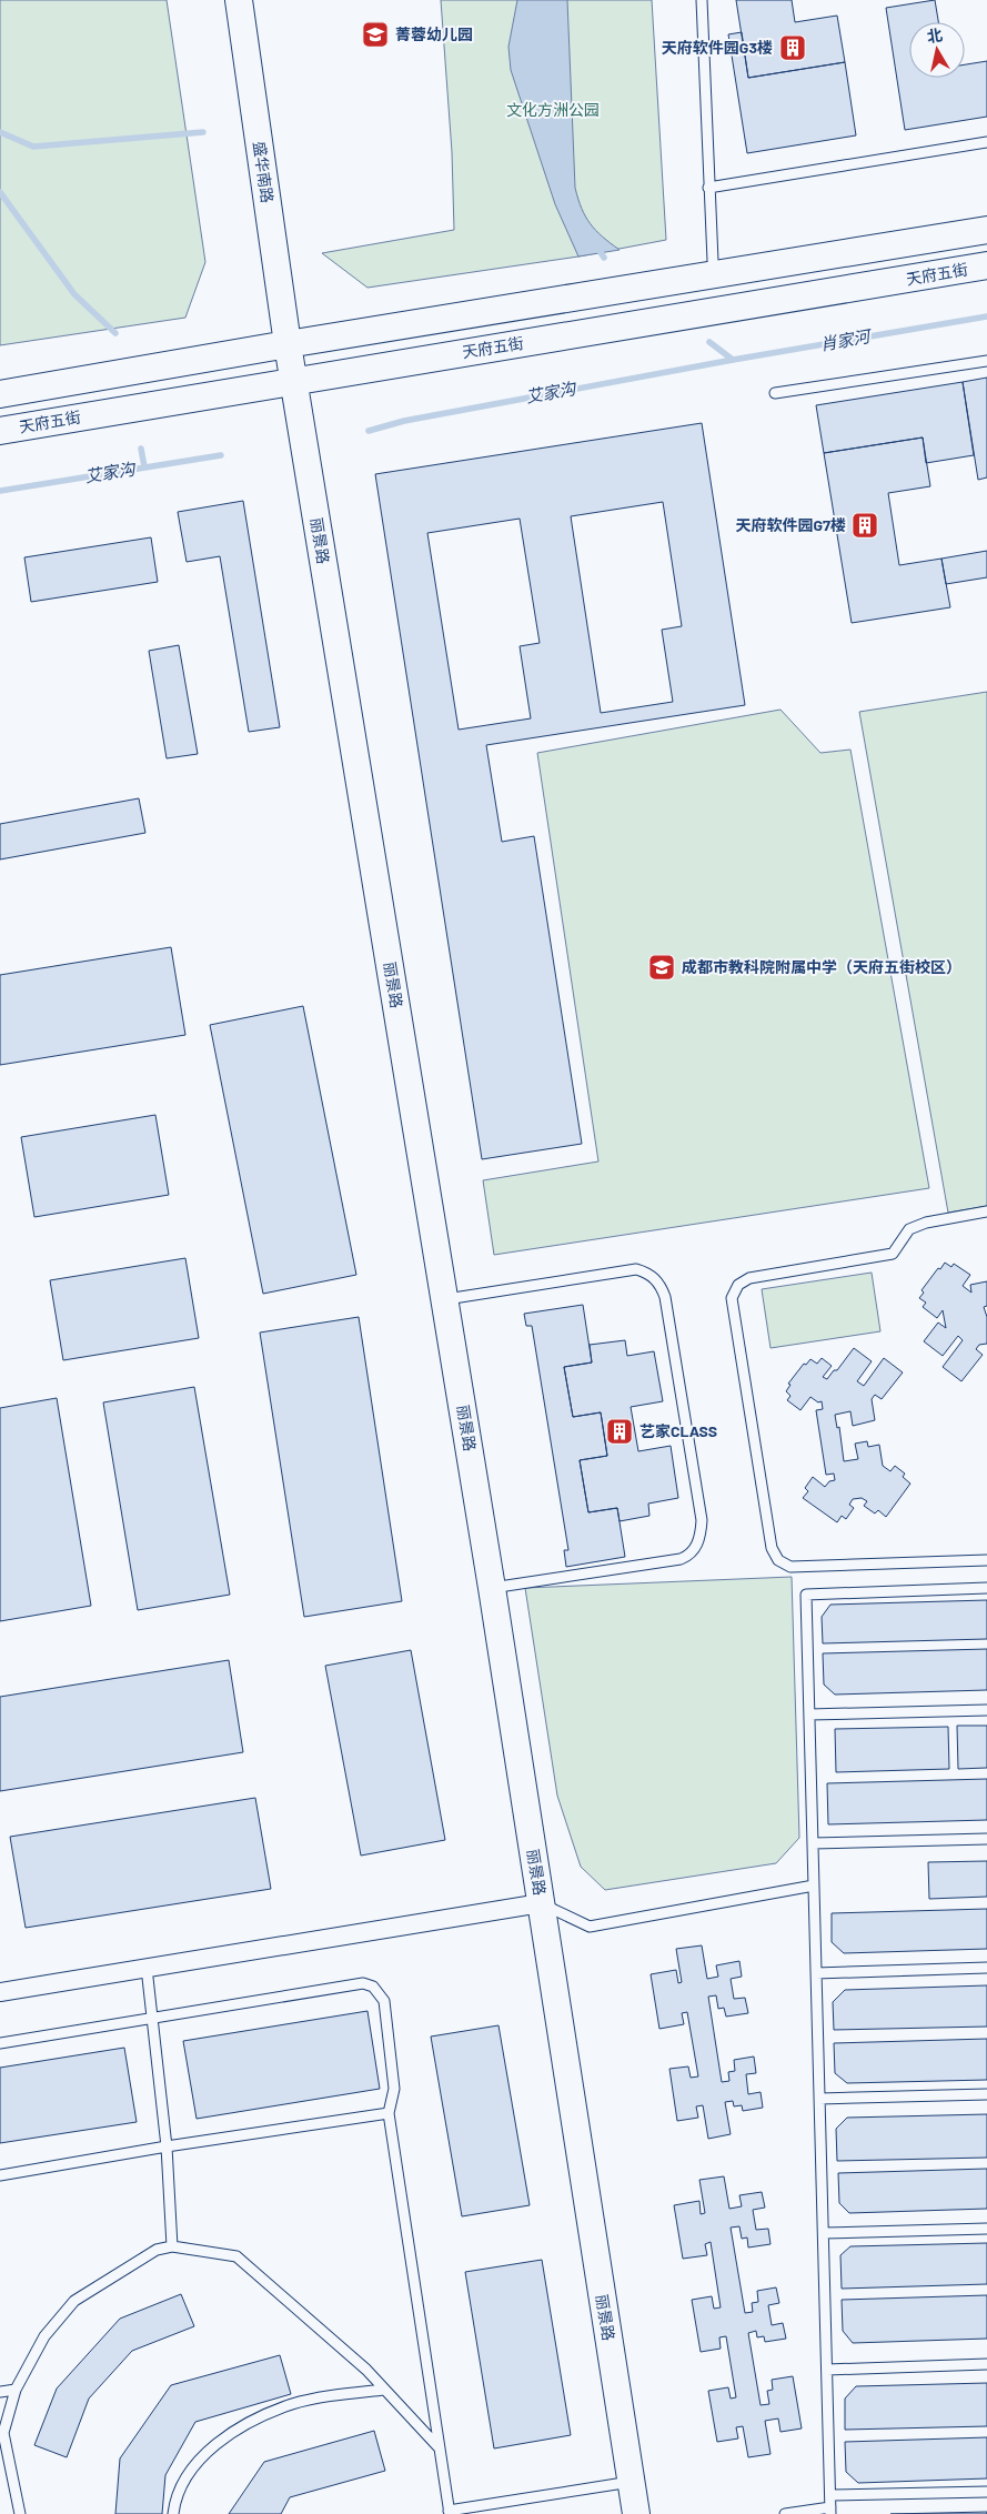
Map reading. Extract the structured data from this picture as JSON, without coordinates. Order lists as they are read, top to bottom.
{
  "streets": {
    "street": ["盛华南路", "天府五街", "丽景路"]
  },
  "crossings": [
    ["盛华南路", "丽景路"],
    ["天府五街", "丽景路"]
  ],
  "water": ["肖家河", "艾家沟"],
  "parks": ["文化方洲公园"],
  "places": {
    "school or university": ["菁蓉幼儿园", "成都市教科院附属中学（天府五街校区）"],
    "building": ["天府软件园G3楼", "天府软件园G7楼", "艺家CLASS"]
  },
  "north": "top"
}
